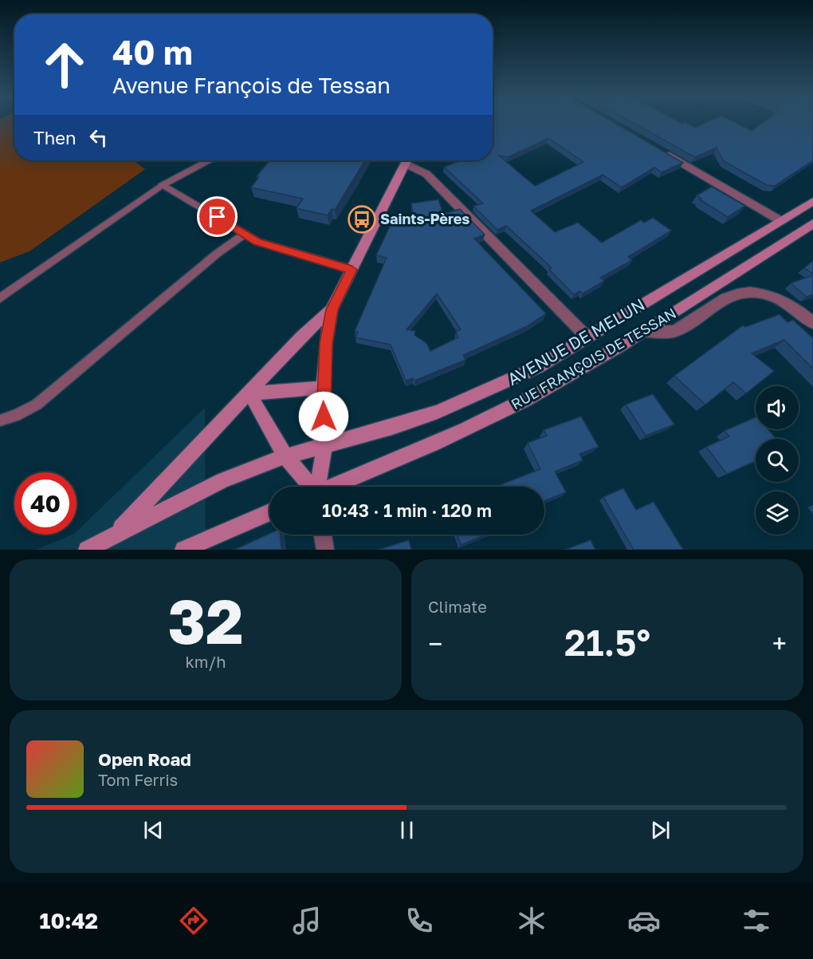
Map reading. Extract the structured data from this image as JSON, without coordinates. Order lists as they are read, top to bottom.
{
  "streets": {
    "main road": ["AVENUE DE MELUN", "RUE FRANÇOIS DE TESSAN"]
  },
  "places": {
    "bus stop": ["Saints-Pères"]
  },
  "page": {
    "turn": ["40 m", "Avenue François de Tessan"],
    "then": "Then",
    "limit": "40",
    "trip": "10:43 · 1 min · 120 m",
    "tile": [
      ["32", "km/h"],
      "Climate"
    ],
    "heat": ["−", "21.5°", "+"],
    "song": ["Open Road", "Tom Ferris"],
    "tabs": "10:42"
  }
}
